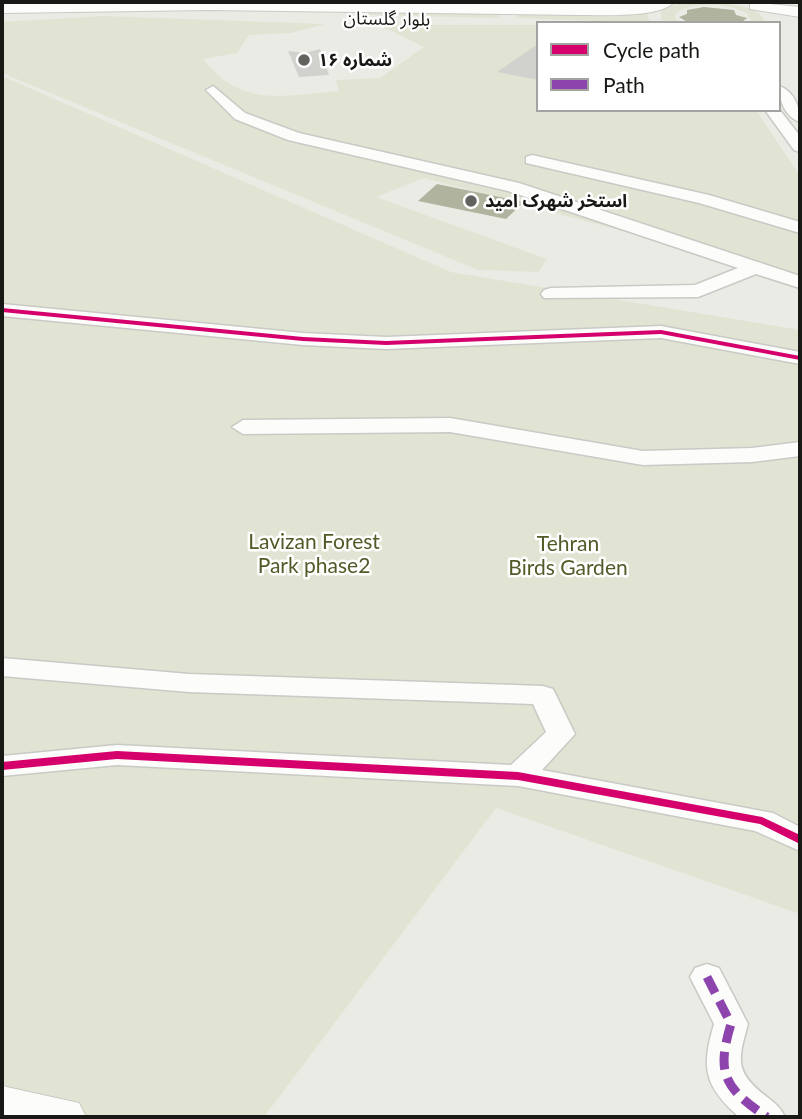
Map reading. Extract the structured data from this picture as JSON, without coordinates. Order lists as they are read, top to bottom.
{
  "streets": {
    "main road": ["بلوار گلستان"]
  },
  "parks": ["Lavizan Forest Park phase2", "Tehran Birds Garden"],
  "places": ["شماره ۱۶", "استخر شهرک امید"],
  "legend": ["Cycle path", "Path"]
}
